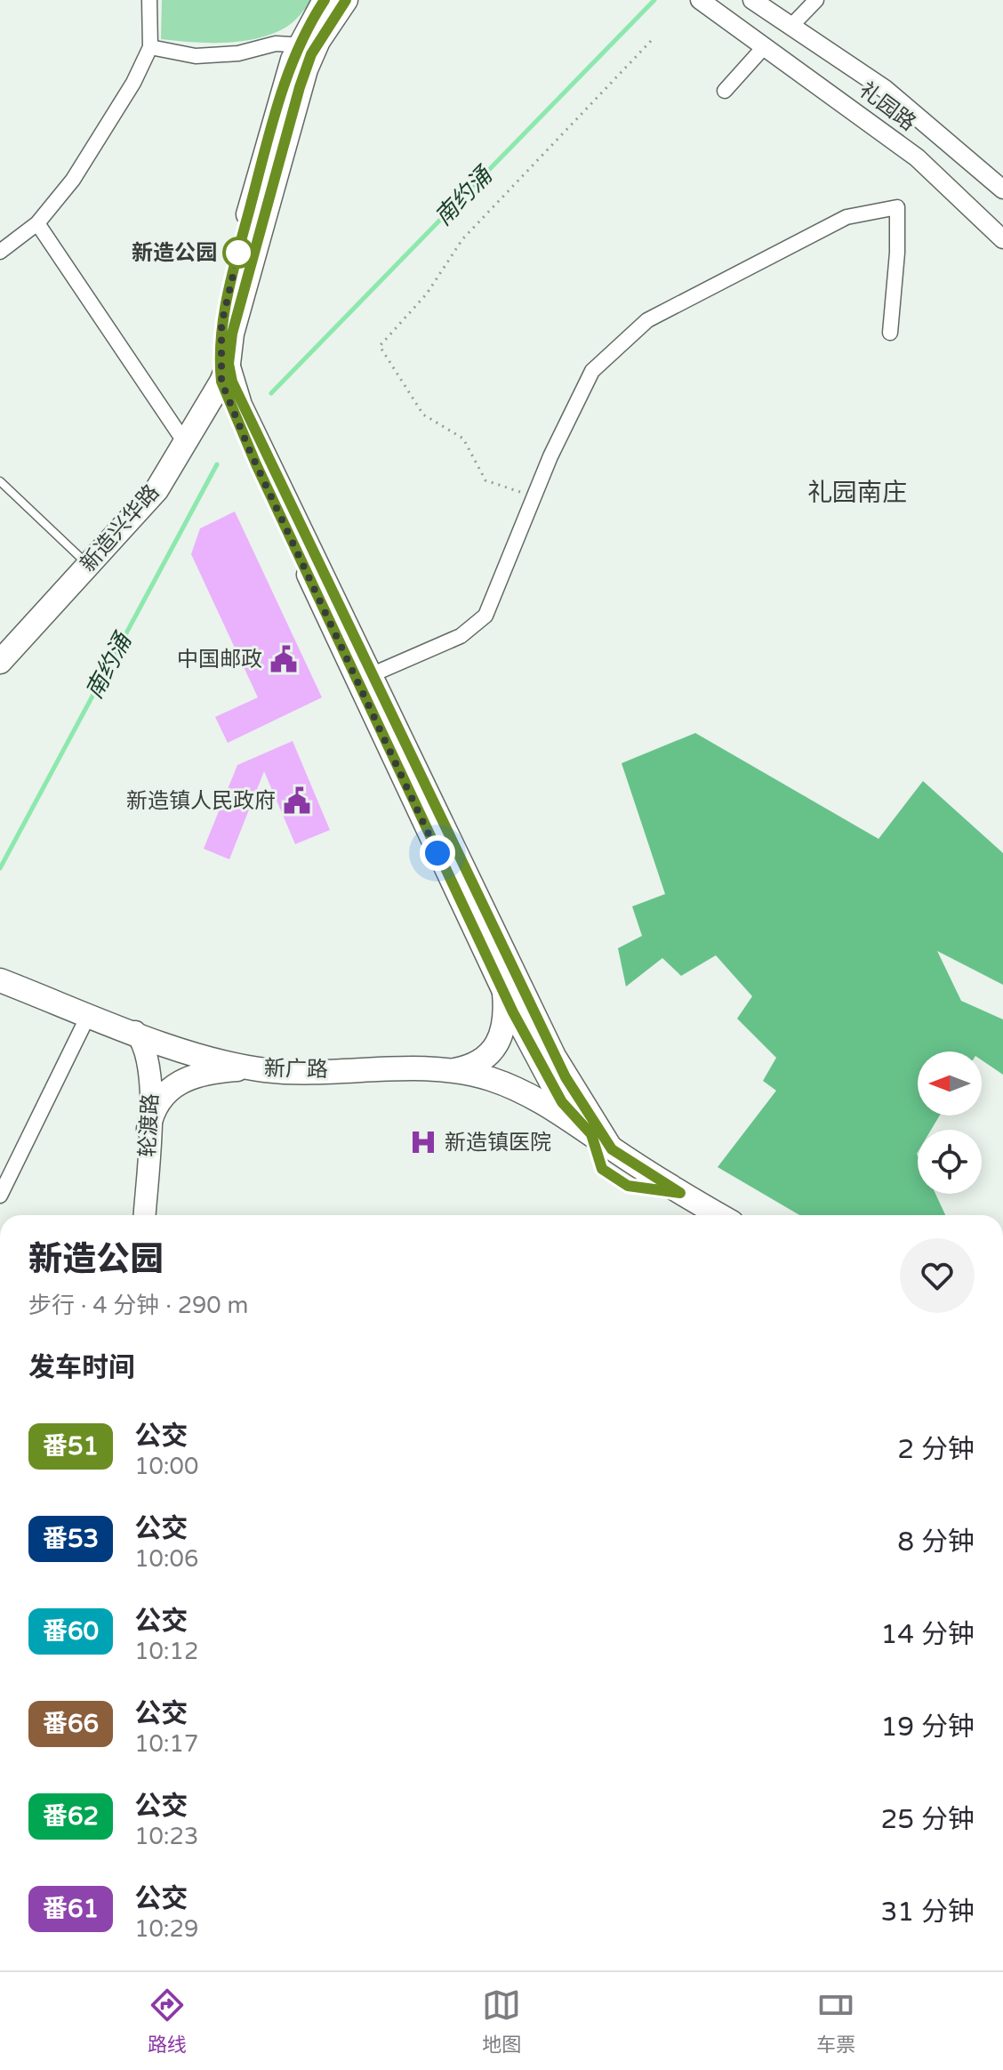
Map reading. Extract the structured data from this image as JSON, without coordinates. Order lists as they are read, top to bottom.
{
  "streets": {
    "main road": ["新造兴华路", "新广路", "轮渡路"],
    "street": ["礼园路"]
  },
  "crossings": [
    ["新广路", "轮渡路"]
  ],
  "districts": ["礼园南庄"],
  "water": ["南约涌"],
  "places": {
    "other": ["新造公园"],
    "public building": ["中国邮政", "新造镇人民政府"],
    "hospital": ["新造镇医院"]
  },
  "lines": ["bus line 番51"],
  "north": "left",
  "page": {
    "heading": [
      ["新造公园", "步行 · 4 分钟 · 290 m"],
      "发车时间"
    ],
    "list": [
      {
        "mark": "番51",
        "name": "公交",
        "note": "10:00",
        "value": "2 分钟"
      },
      {
        "mark": "番53",
        "name": "公交",
        "note": "10:06",
        "value": "8 分钟"
      },
      {
        "mark": "番60",
        "name": "公交",
        "note": "10:12",
        "value": "14 分钟"
      },
      {
        "mark": "番66",
        "name": "公交",
        "note": "10:17",
        "value": "19 分钟"
      },
      {
        "mark": "番62",
        "name": "公交",
        "note": "10:23",
        "value": "25 分钟"
      },
      {
        "mark": "番61",
        "name": "公交",
        "note": "10:29",
        "value": "31 分钟"
      }
    ],
    "tabs": ["路线", "地图", "车票"]
  }
}
